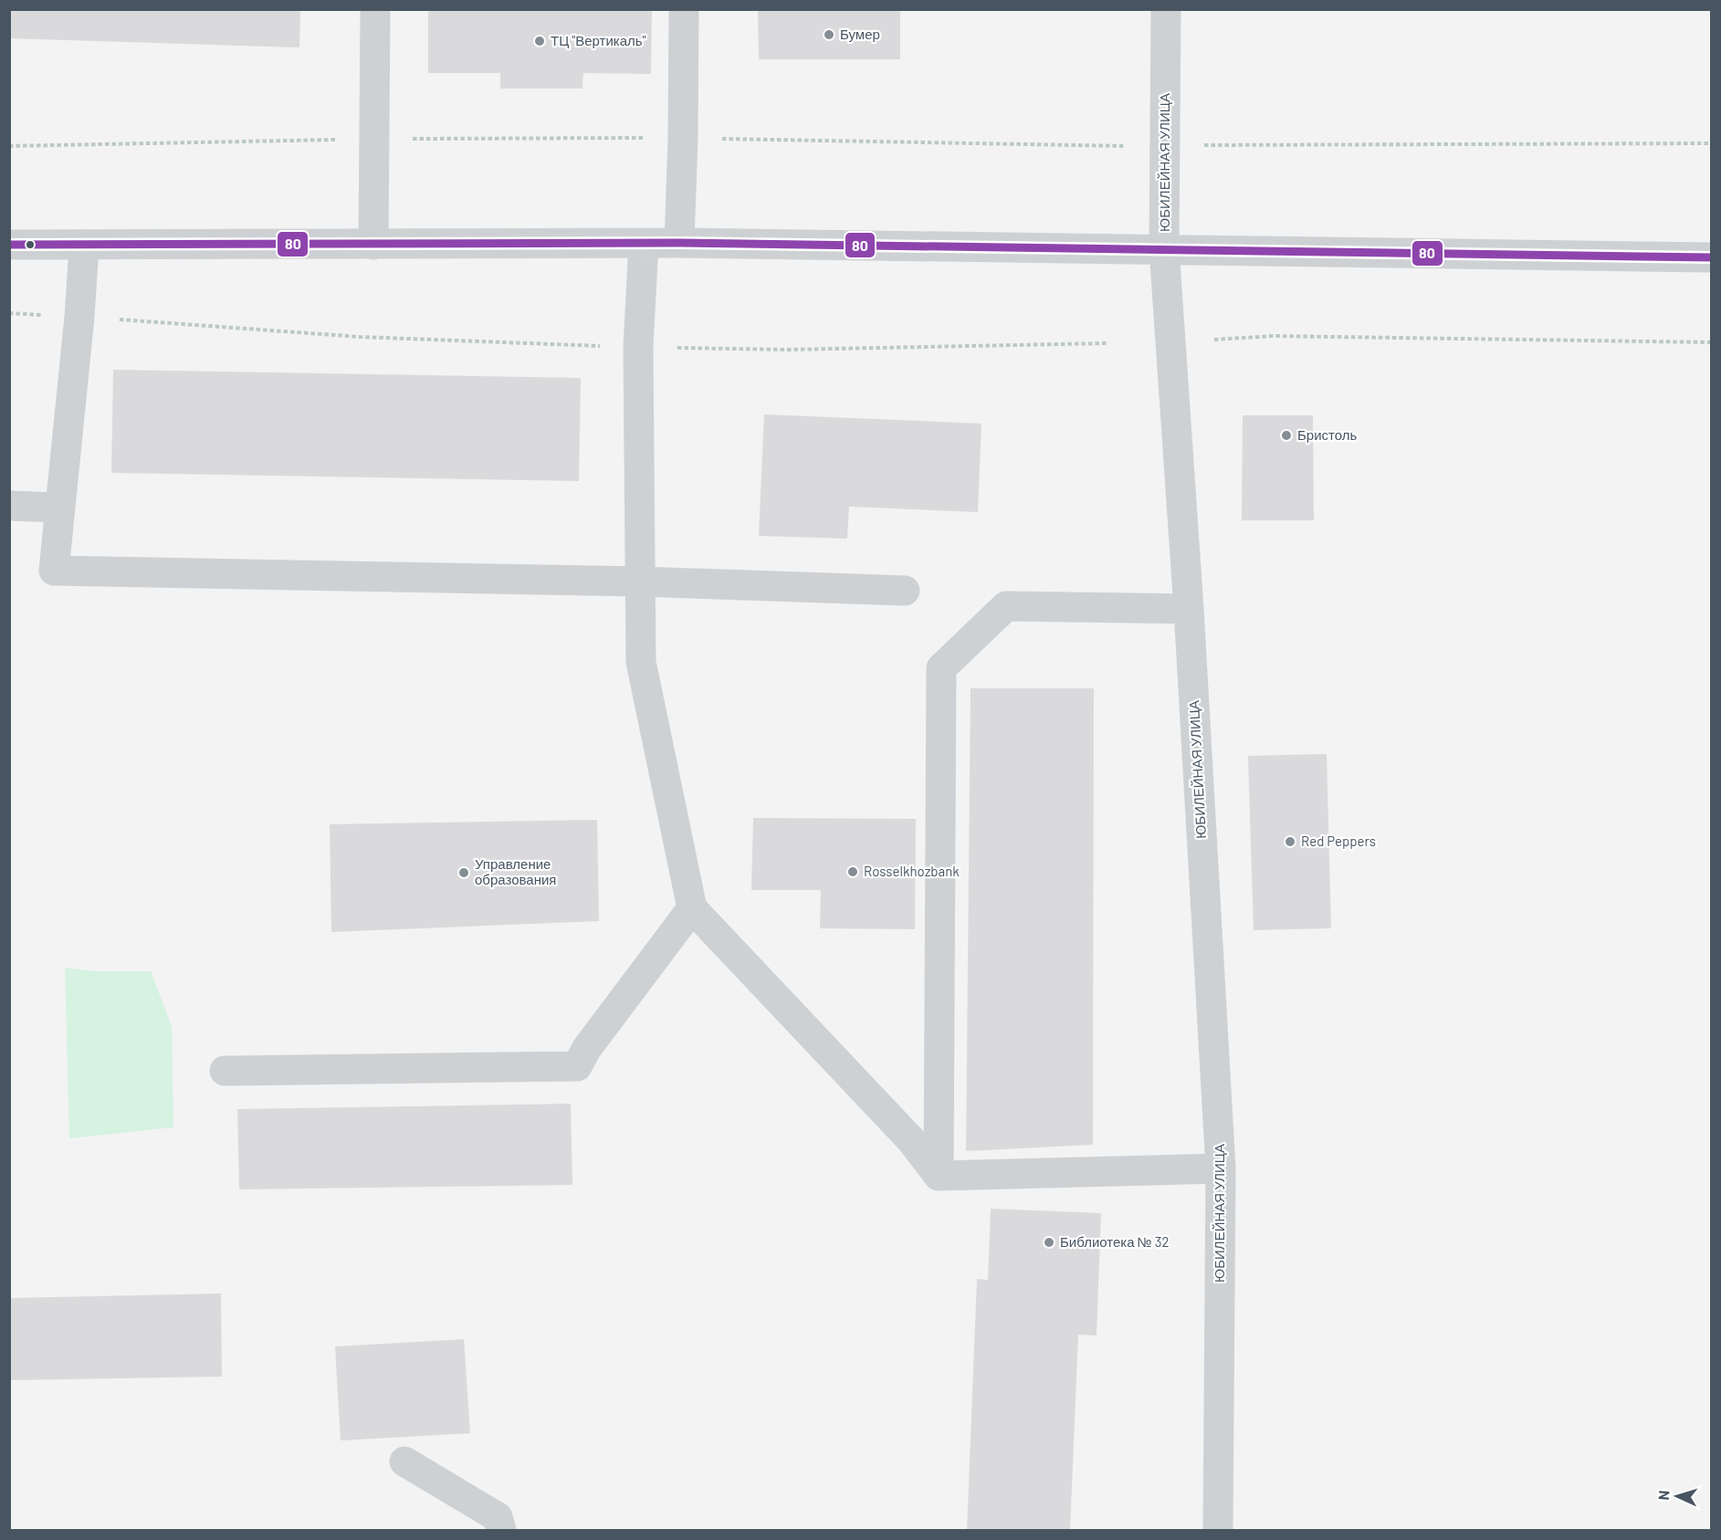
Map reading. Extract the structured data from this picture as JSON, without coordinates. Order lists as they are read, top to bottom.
{
  "streets": {
    "street": ["ЮБИЛЕЙНАЯ УЛИЦА"]
  },
  "places": [
    "Бумер",
    "ТЦ \"Вертикаль\"",
    "Бристоль",
    "Red Peppers",
    "Rosselkhozbank",
    "Управление образования",
    "Библиотека № 32"
  ],
  "lines": ["transit line 80"],
  "north": "left"
}
